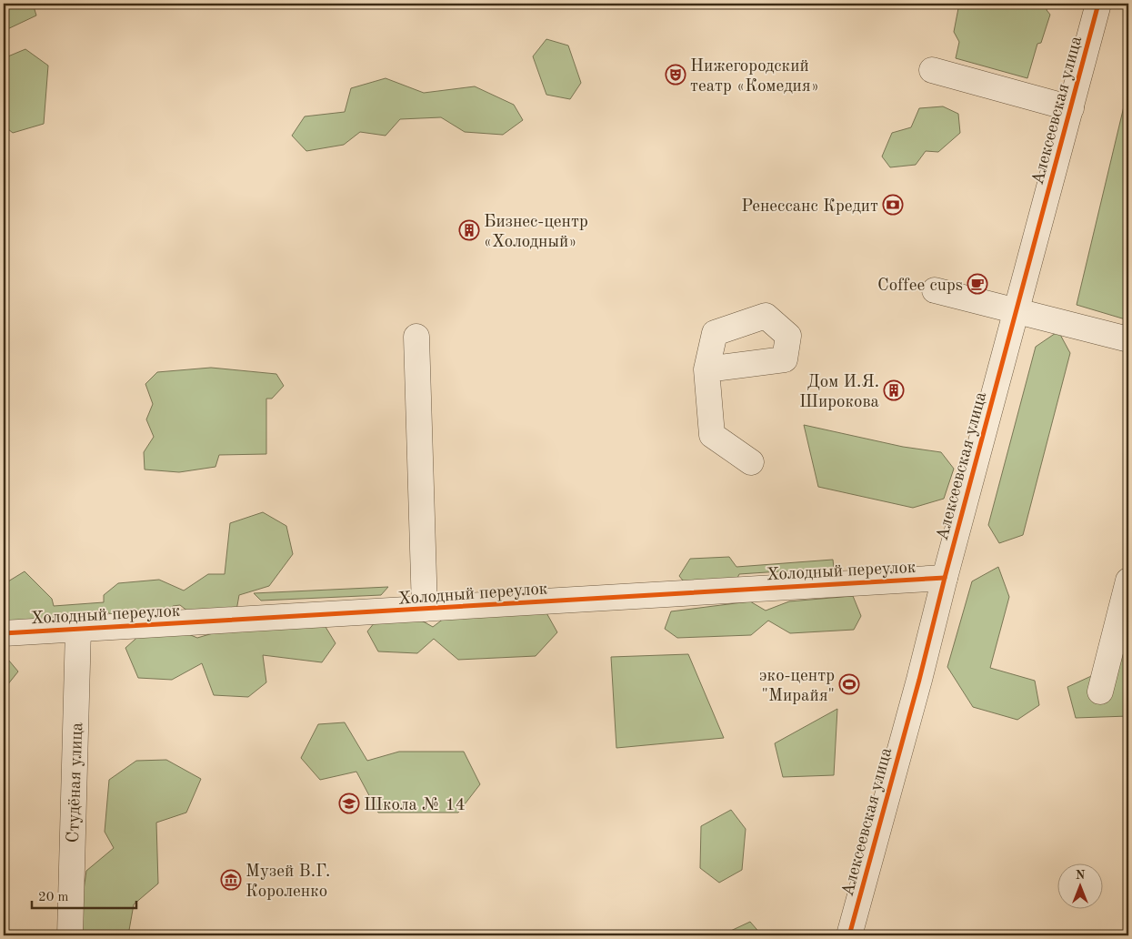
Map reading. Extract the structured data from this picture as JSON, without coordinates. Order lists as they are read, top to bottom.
{
  "streets": {
    "street": ["Алексеевская улица", "Холодный переулок", "Студёная улица"]
  },
  "crossings": [
    ["Алексеевская улица", "Холодный переулок"],
    ["Холодный переулок", "Студёная улица"]
  ],
  "places": {
    "theatre": ["Нижегородский театр «Комедия»"],
    "bank": ["Ренессанс Кредит"],
    "building": ["Бизнес-центр «Холодный»", "Дом И.Я. Широкова"],
    "cafe": ["Coffee cups"],
    "sports": ["эко-центр \"Мирайя\""],
    "school or university": ["Школа № 14"],
    "museum": ["Музей В.Г. Короленко"]
  },
  "scale_bar": "20 m",
  "north": "top"
}
